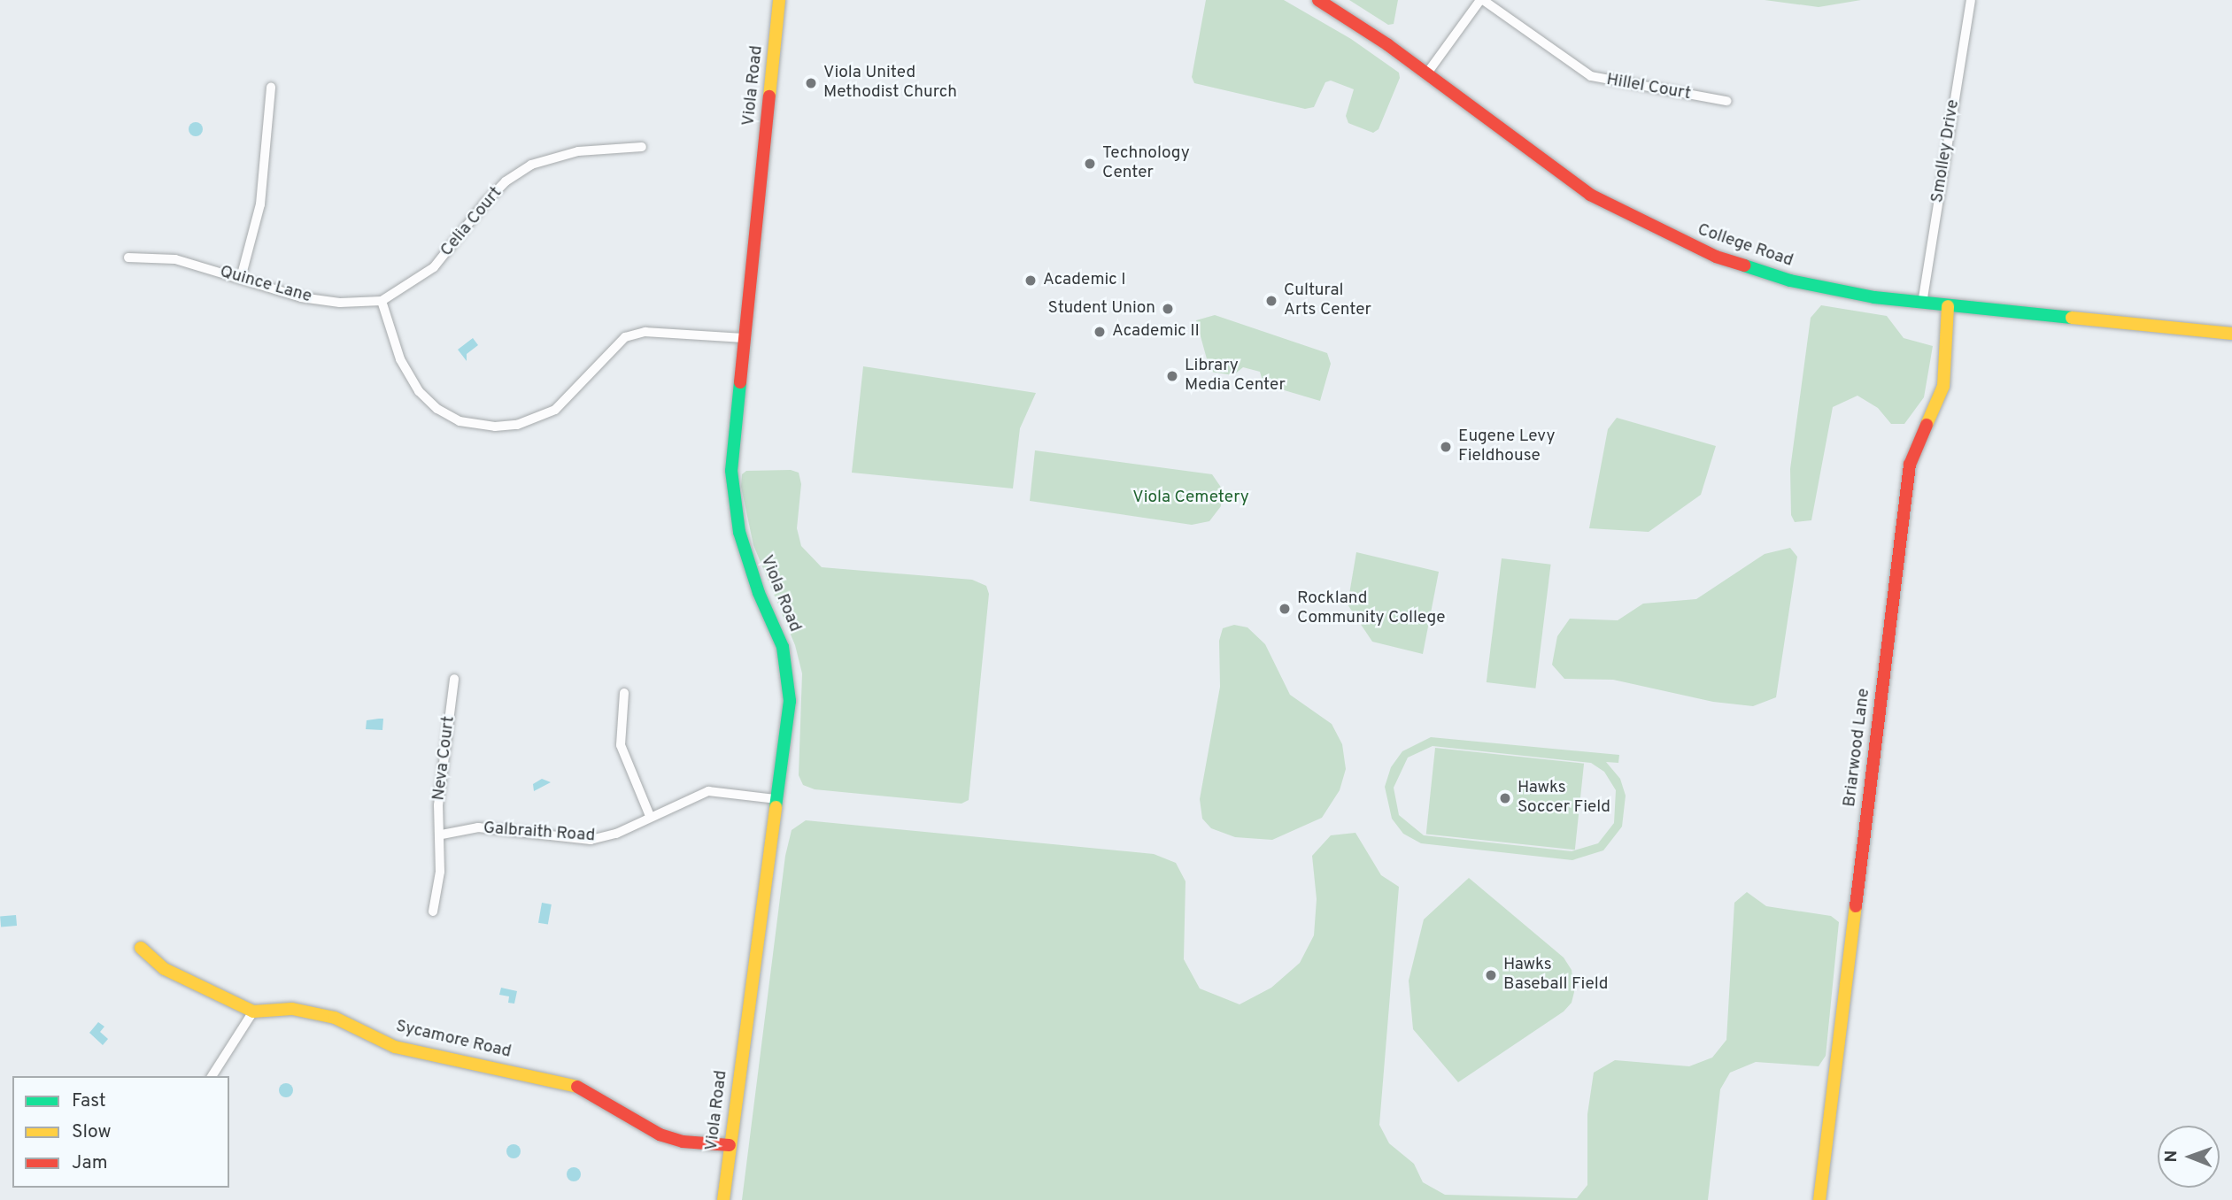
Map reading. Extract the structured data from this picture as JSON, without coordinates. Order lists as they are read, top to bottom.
{
  "streets": {
    "street": [
      "Viola Road",
      "Hillel Court",
      "Smolley Drive",
      "Celia Court",
      "College Road",
      "Quince Lane",
      "Briarwood Lane",
      "Neva Court",
      "Galbraith Road",
      "Sycamore Road"
    ]
  },
  "crossings": [
    ["Viola Road", "Galbraith Road"],
    ["Viola Road", "Sycamore Road"],
    ["Smolley Drive", "College Road"],
    ["Celia Court", "Quince Lane"],
    ["College Road", "Briarwood Lane"],
    ["Neva Court", "Galbraith Road"]
  ],
  "parks": ["Viola Cemetery"],
  "places": [
    "Viola United Methodist Church",
    "Technology Center",
    "Academic I",
    "Cultural Arts Center",
    "Student Union",
    "Academic II",
    "Library Media Center",
    "Eugene Levy Fieldhouse",
    "Rockland Community College",
    "Hawks Soccer Field",
    "Hawks Baseball Field"
  ],
  "legend": ["Fast", "Slow", "Jam"],
  "north": "left"
}
